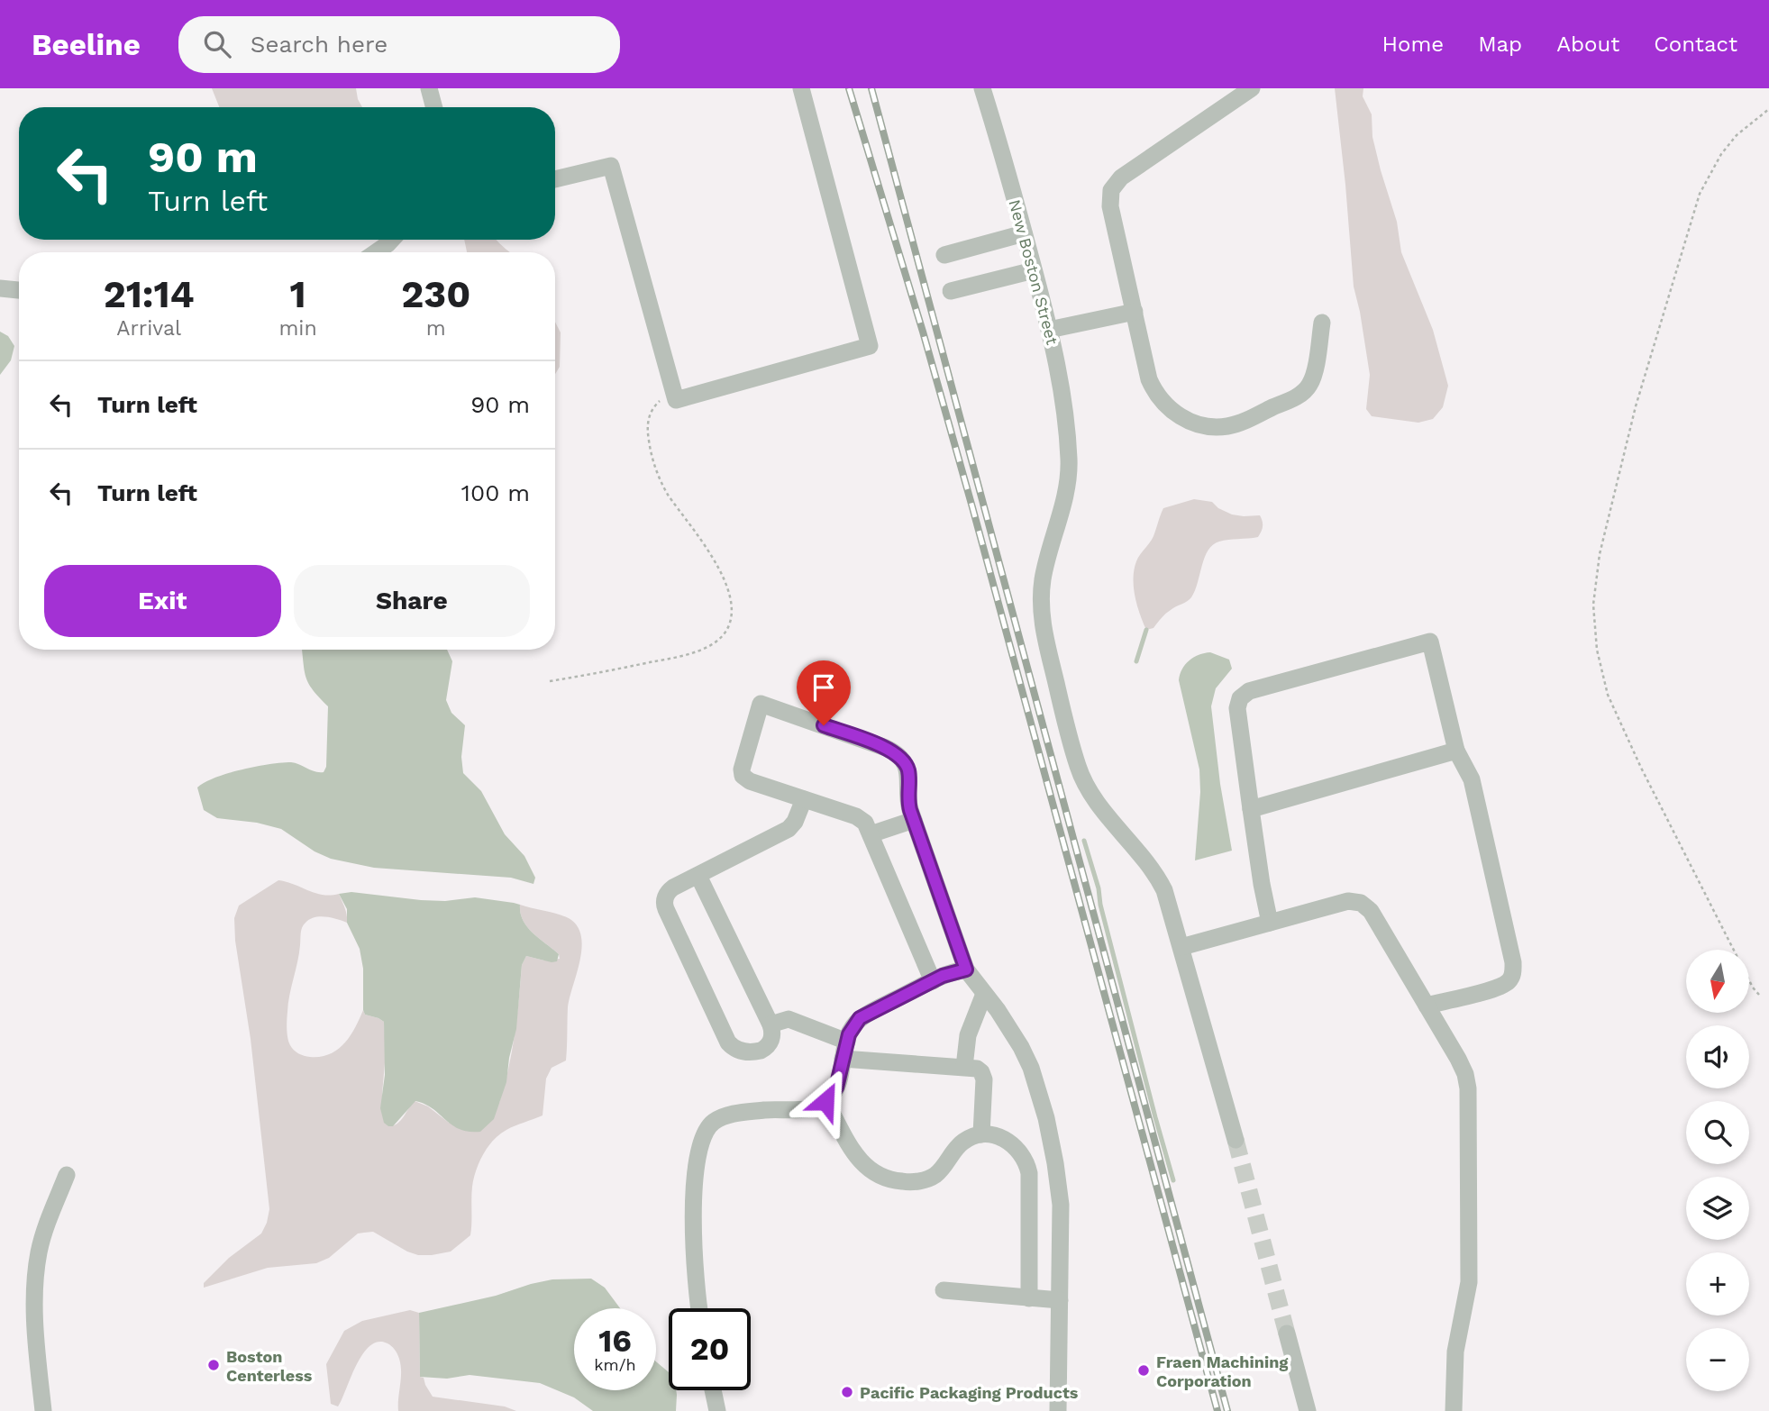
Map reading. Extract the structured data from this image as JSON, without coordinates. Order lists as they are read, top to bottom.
{
  "streets": {
    "street": ["New Boston Street"]
  },
  "places": ["Boston Centerless", "Fraen Machining Corporation", "Pacific Packaging Products"],
  "north": "bottom",
  "page": {
    "header": "Beeline",
    "search": "Search here",
    "nav": [
      "Home",
      "Map",
      "About",
      "Contact"
    ],
    "turn": ["90 m", "Turn left"],
    "eta": [
      "21:14",
      "Arrival",
      "1",
      "min",
      "230",
      "m"
    ],
    "list": [
      {
        "name": "Turn left",
        "value": "90 m"
      },
      {
        "name": "Turn left",
        "value": "100 m"
      }
    ],
    "buttons": ["Exit", "Share"],
    "map_buttons": ["+", "−"],
    "speed": "16 km/h",
    "limit": "20"
  }
}
